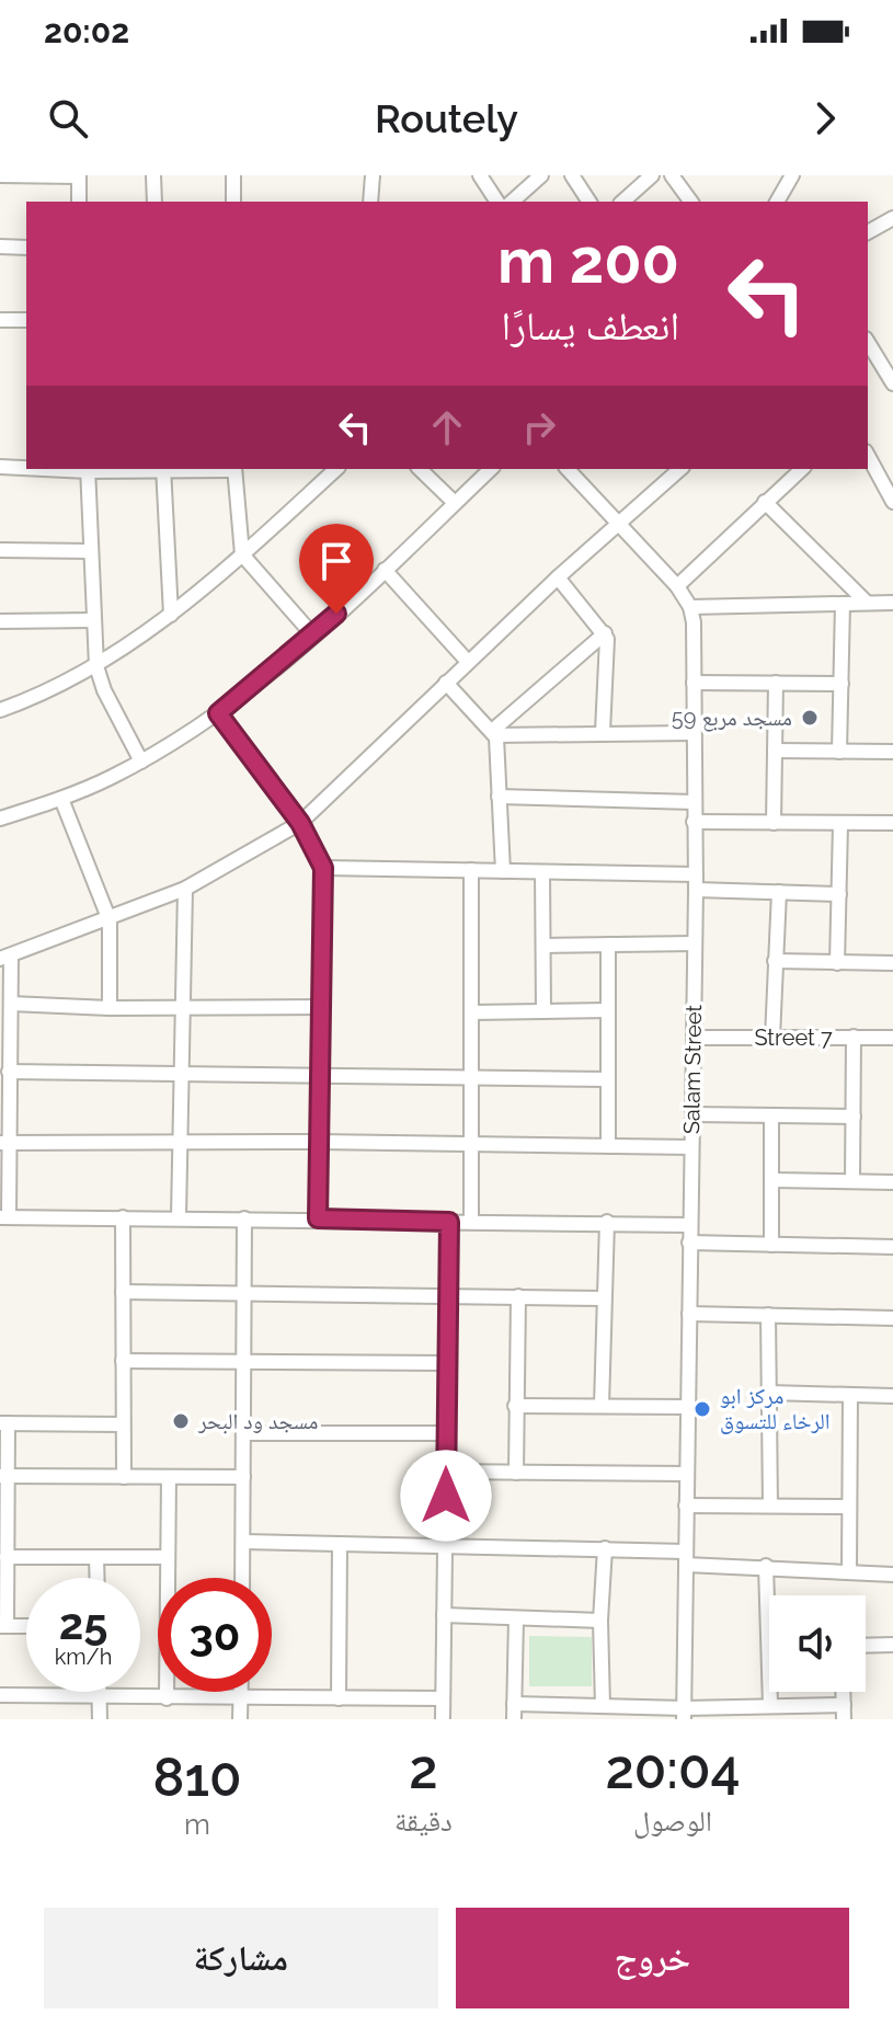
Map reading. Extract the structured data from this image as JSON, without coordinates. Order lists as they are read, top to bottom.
{
  "streets": {
    "street": ["Street 7", "Salam Street"]
  },
  "crossings": [
    ["Street 7", "Salam Street"]
  ],
  "places": ["مسجد مربع 59", "مركز ابو الرخاء للتسوق", "مسجد ود البحر"],
  "page": {
    "status": "20:02",
    "header": "Routely",
    "turn": ["200 m", "انعطف يسارًا"],
    "speed": "25 km/h",
    "limit": "30",
    "eta": [
      "20:04",
      "الوصول",
      "2",
      "دقيقة",
      "810",
      "m"
    ],
    "buttons": ["خروج", "مشاركة"]
  }
}
